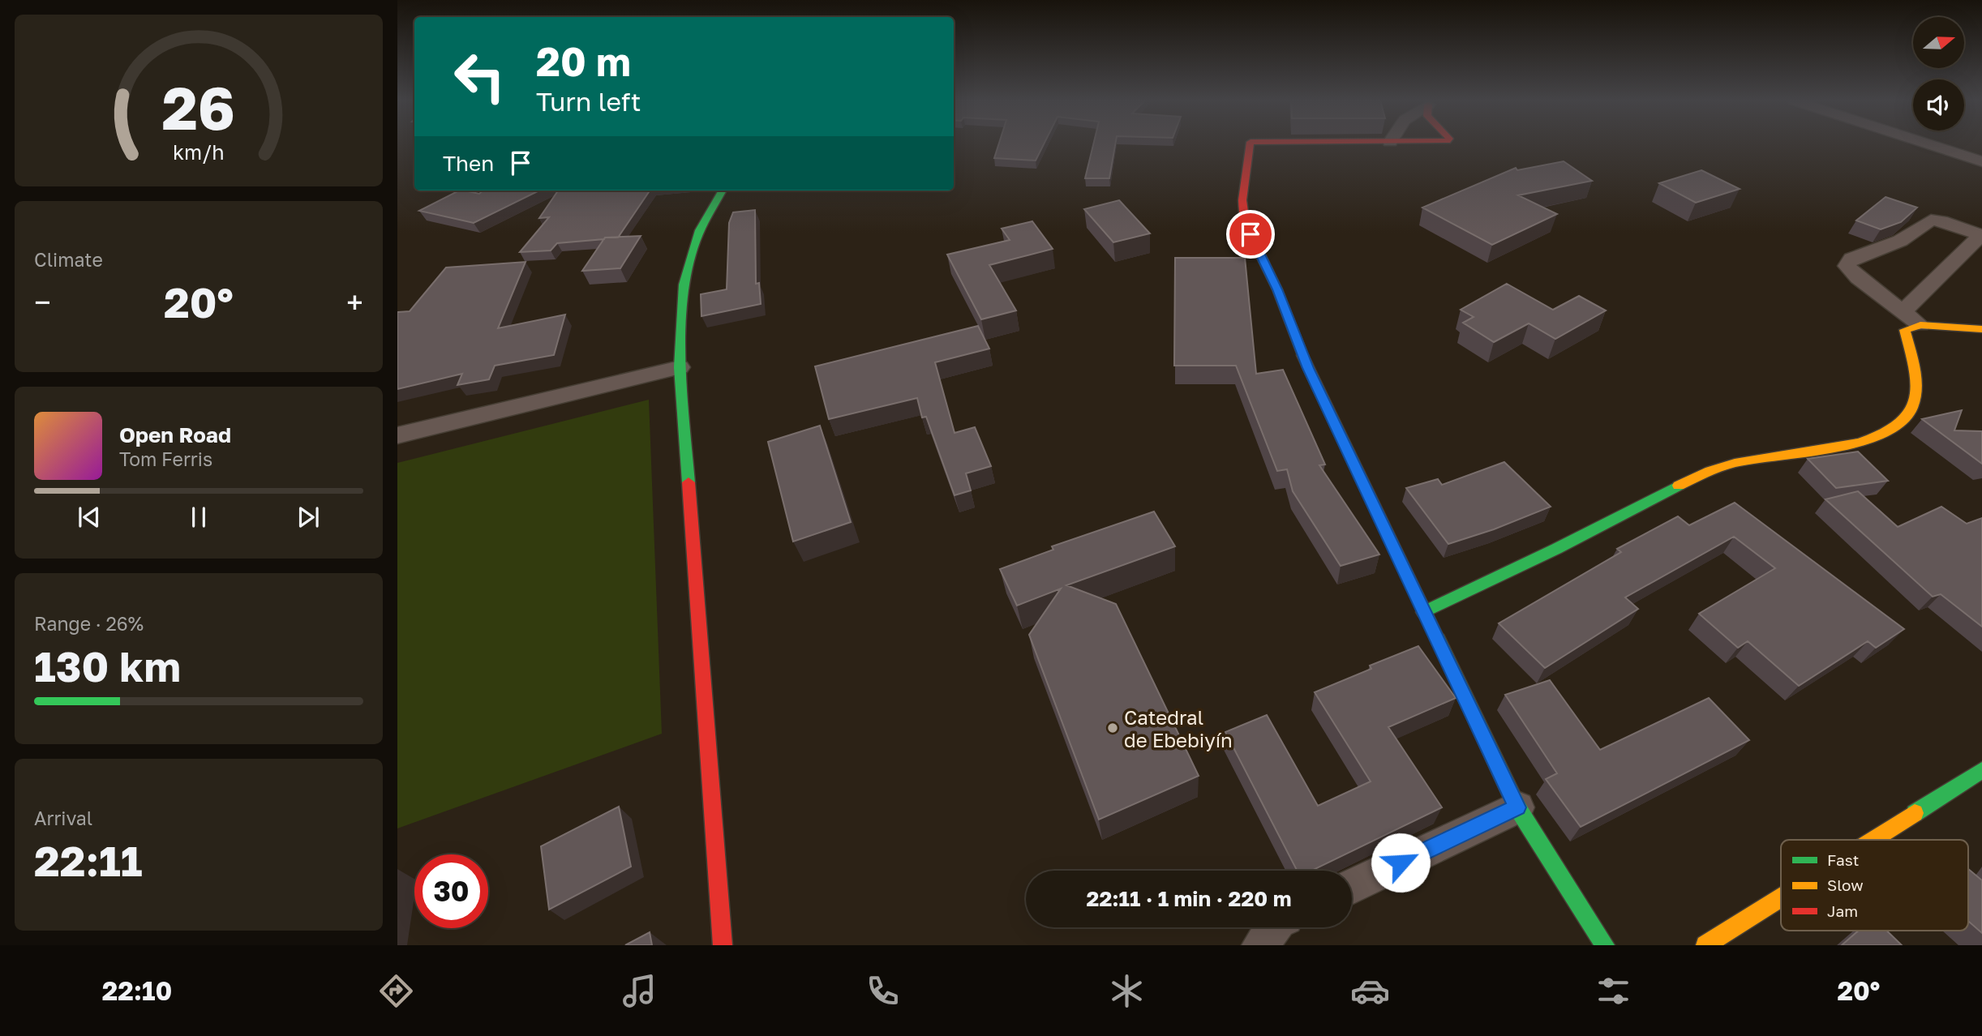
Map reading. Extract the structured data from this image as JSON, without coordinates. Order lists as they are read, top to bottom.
{
  "places": ["Catedral de Ebebiyín"],
  "legend": ["Fast", "Slow", "Jam"],
  "north": "right",
  "page": {
    "turn": ["20 m", "Turn left"],
    "then": "Then",
    "tile": [
      "Climate",
      ["Range · 26%", "130 km"],
      ["Arrival", "22:11"]
    ],
    "heat": ["−", "20°", "+"],
    "song": ["Open Road", "Tom Ferris"],
    "limit": "30",
    "trip": "22:11 · 1 min · 220 m",
    "tabs": ["22:10", "20°"],
    "gauge": ["26", "km/h"]
  }
}
